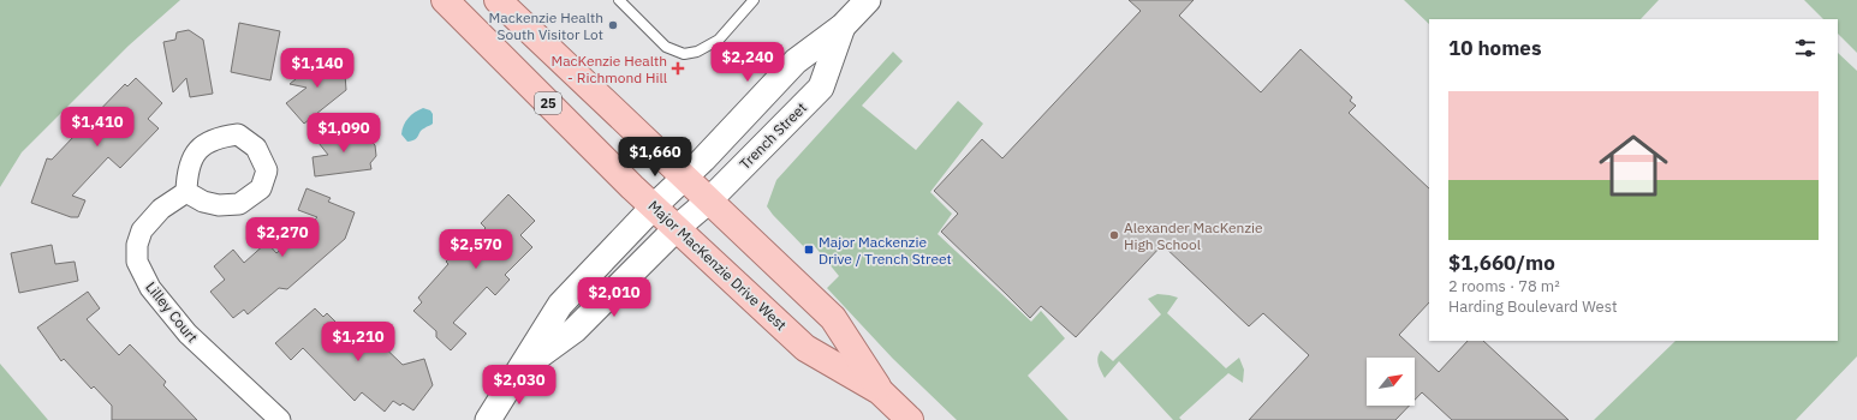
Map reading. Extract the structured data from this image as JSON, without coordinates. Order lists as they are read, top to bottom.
{
  "streets": {
    "main road": ["25", "Major MacKenzie Drive West"],
    "street": ["Trench Street", "Lilley Court"]
  },
  "crossings": [
    ["Trench Street", "Major MacKenzie Drive West"]
  ],
  "places": {
    "other": ["Mackenzie Health South Visitor Lot", "Alexander MacKenzie High School"],
    "health": ["MacKenzie Health - Richmond Hill"],
    "transit": ["Major Mackenzie Drive / Trench Street"]
  },
  "north": "top right",
  "page": {
    "heading": "10 homes",
    "price": [
      "$2,240",
      "$1,140",
      "$1,410",
      "$1,090",
      "$1,660",
      "$2,270",
      "$2,570",
      "$2,010",
      "$1,210",
      "$2,030"
    ],
    "list": [
      {
        "name": "$1,660/mo",
        "note": "2 rooms · 78 m² · Harding Boulevard West"
      }
    ]
  }
}
